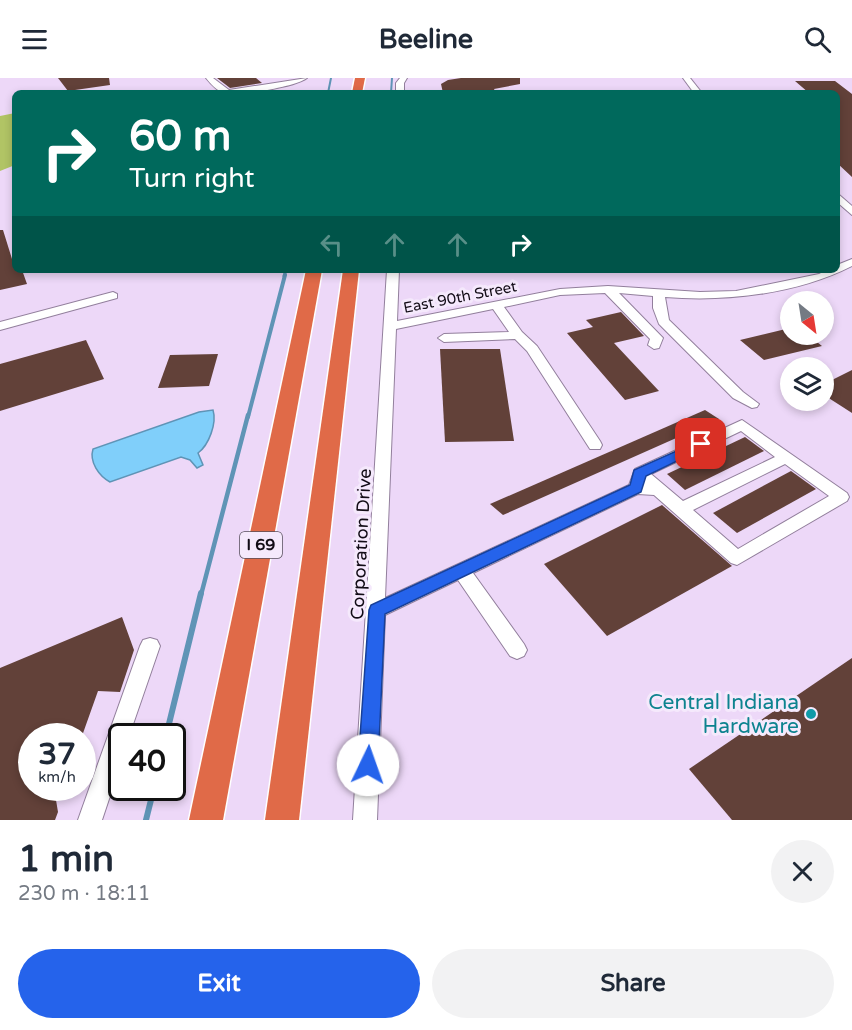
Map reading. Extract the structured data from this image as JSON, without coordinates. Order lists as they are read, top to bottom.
{
  "streets": {
    "highway": ["I 69"],
    "street": ["East 90th Street", "Corporation Drive"]
  },
  "crossings": [
    ["East 90th Street", "Corporation Drive"]
  ],
  "places": ["Central Indiana Hardware"],
  "north": "bottom right",
  "page": {
    "header": "Beeline",
    "turn": ["60 m", "Turn right"],
    "speed": "37 km/h",
    "limit": "40",
    "heading": ["1 min", "230 m · 18:11"],
    "buttons": ["Exit", "Share"]
  }
}
